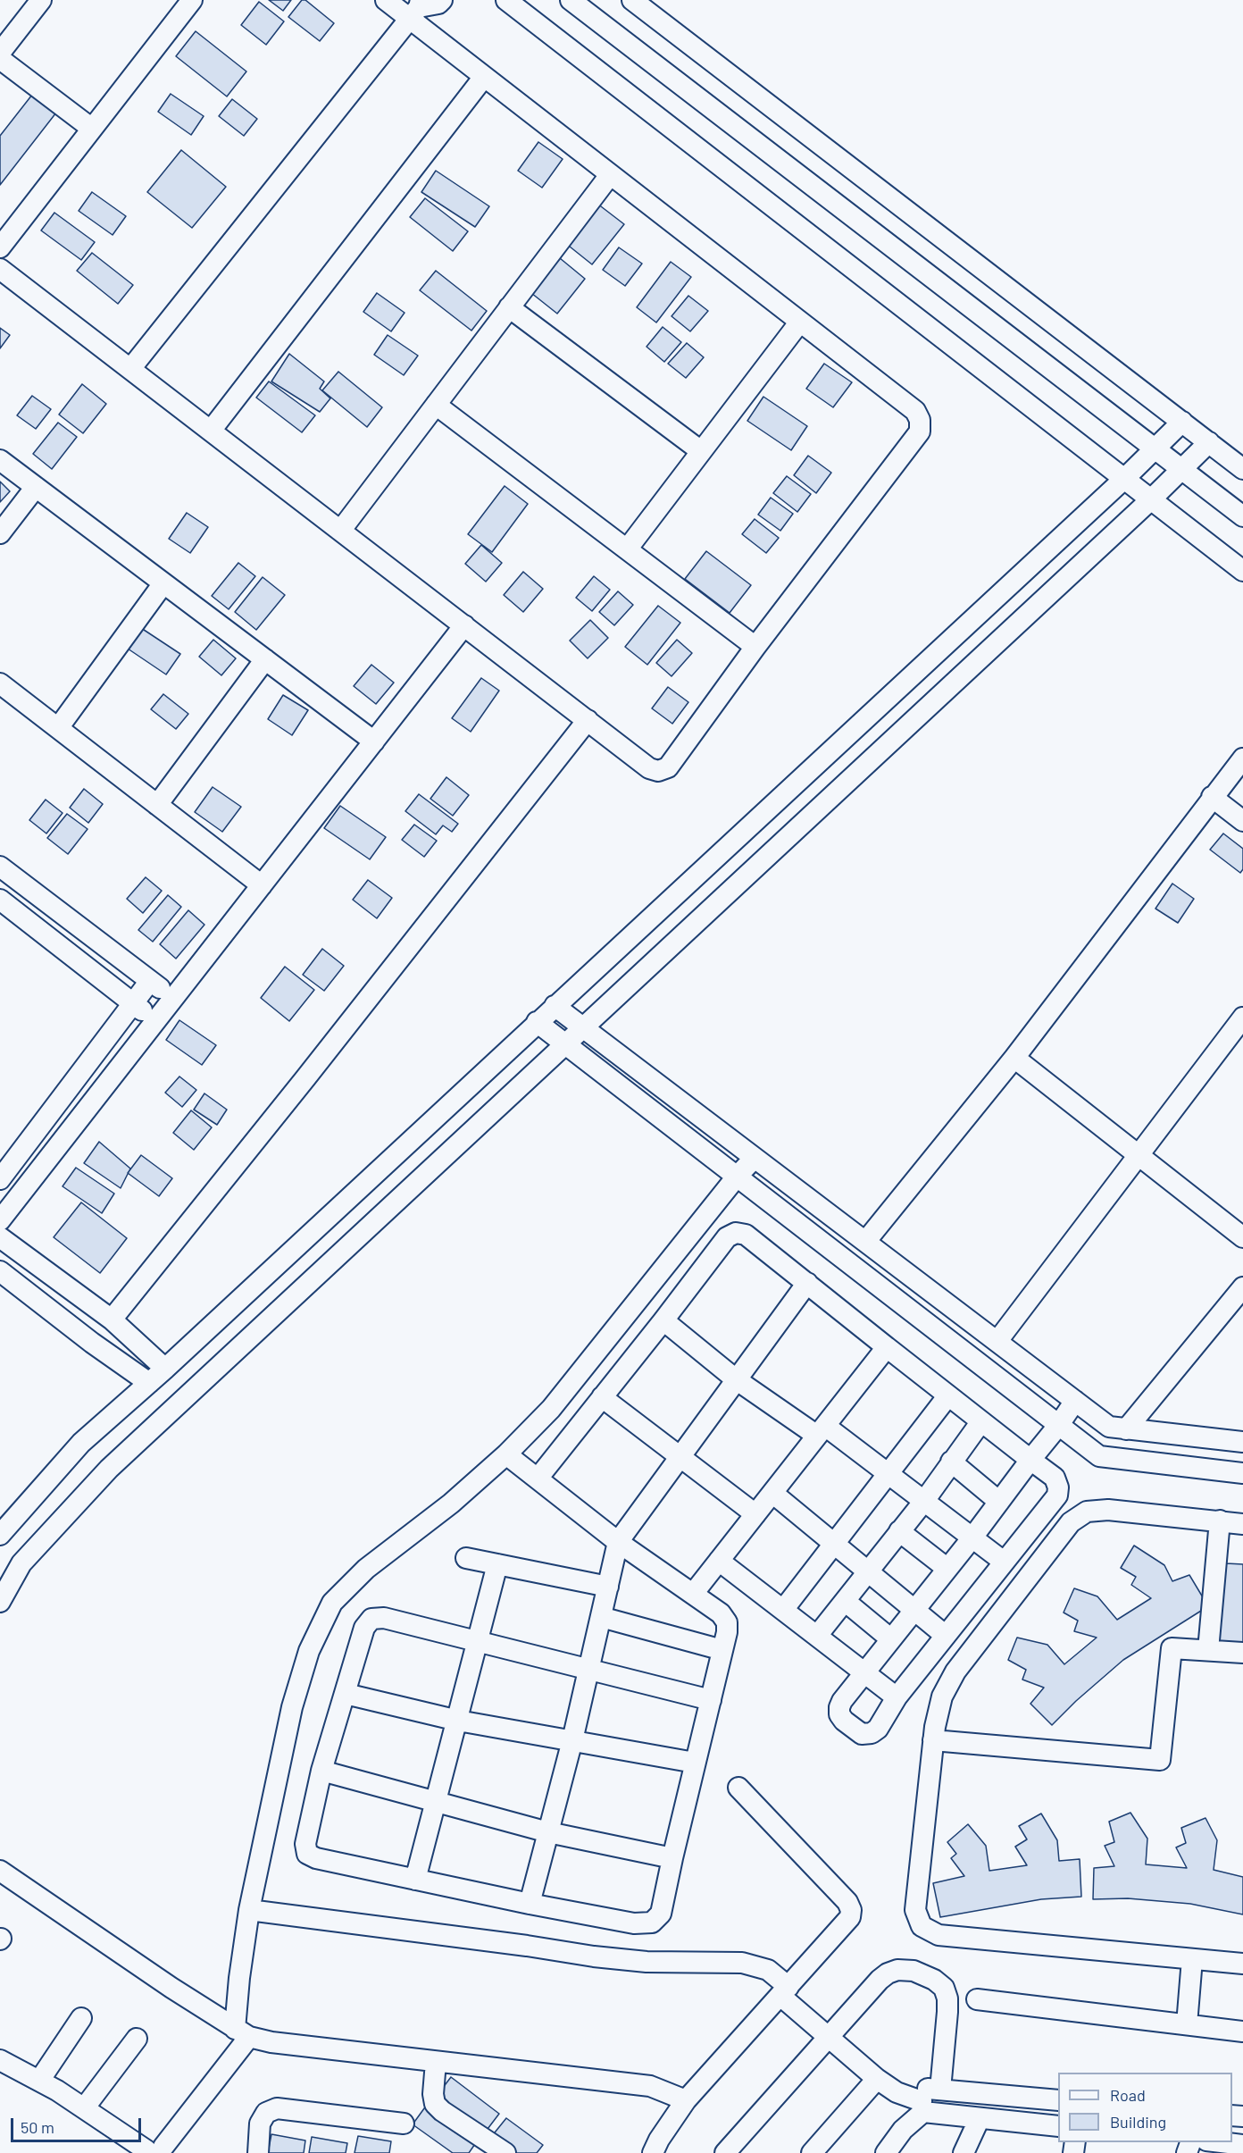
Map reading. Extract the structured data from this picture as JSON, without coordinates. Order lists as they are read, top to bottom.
{
  "legend": ["Road", "Building"],
  "scale_bar": "50 m"
}
